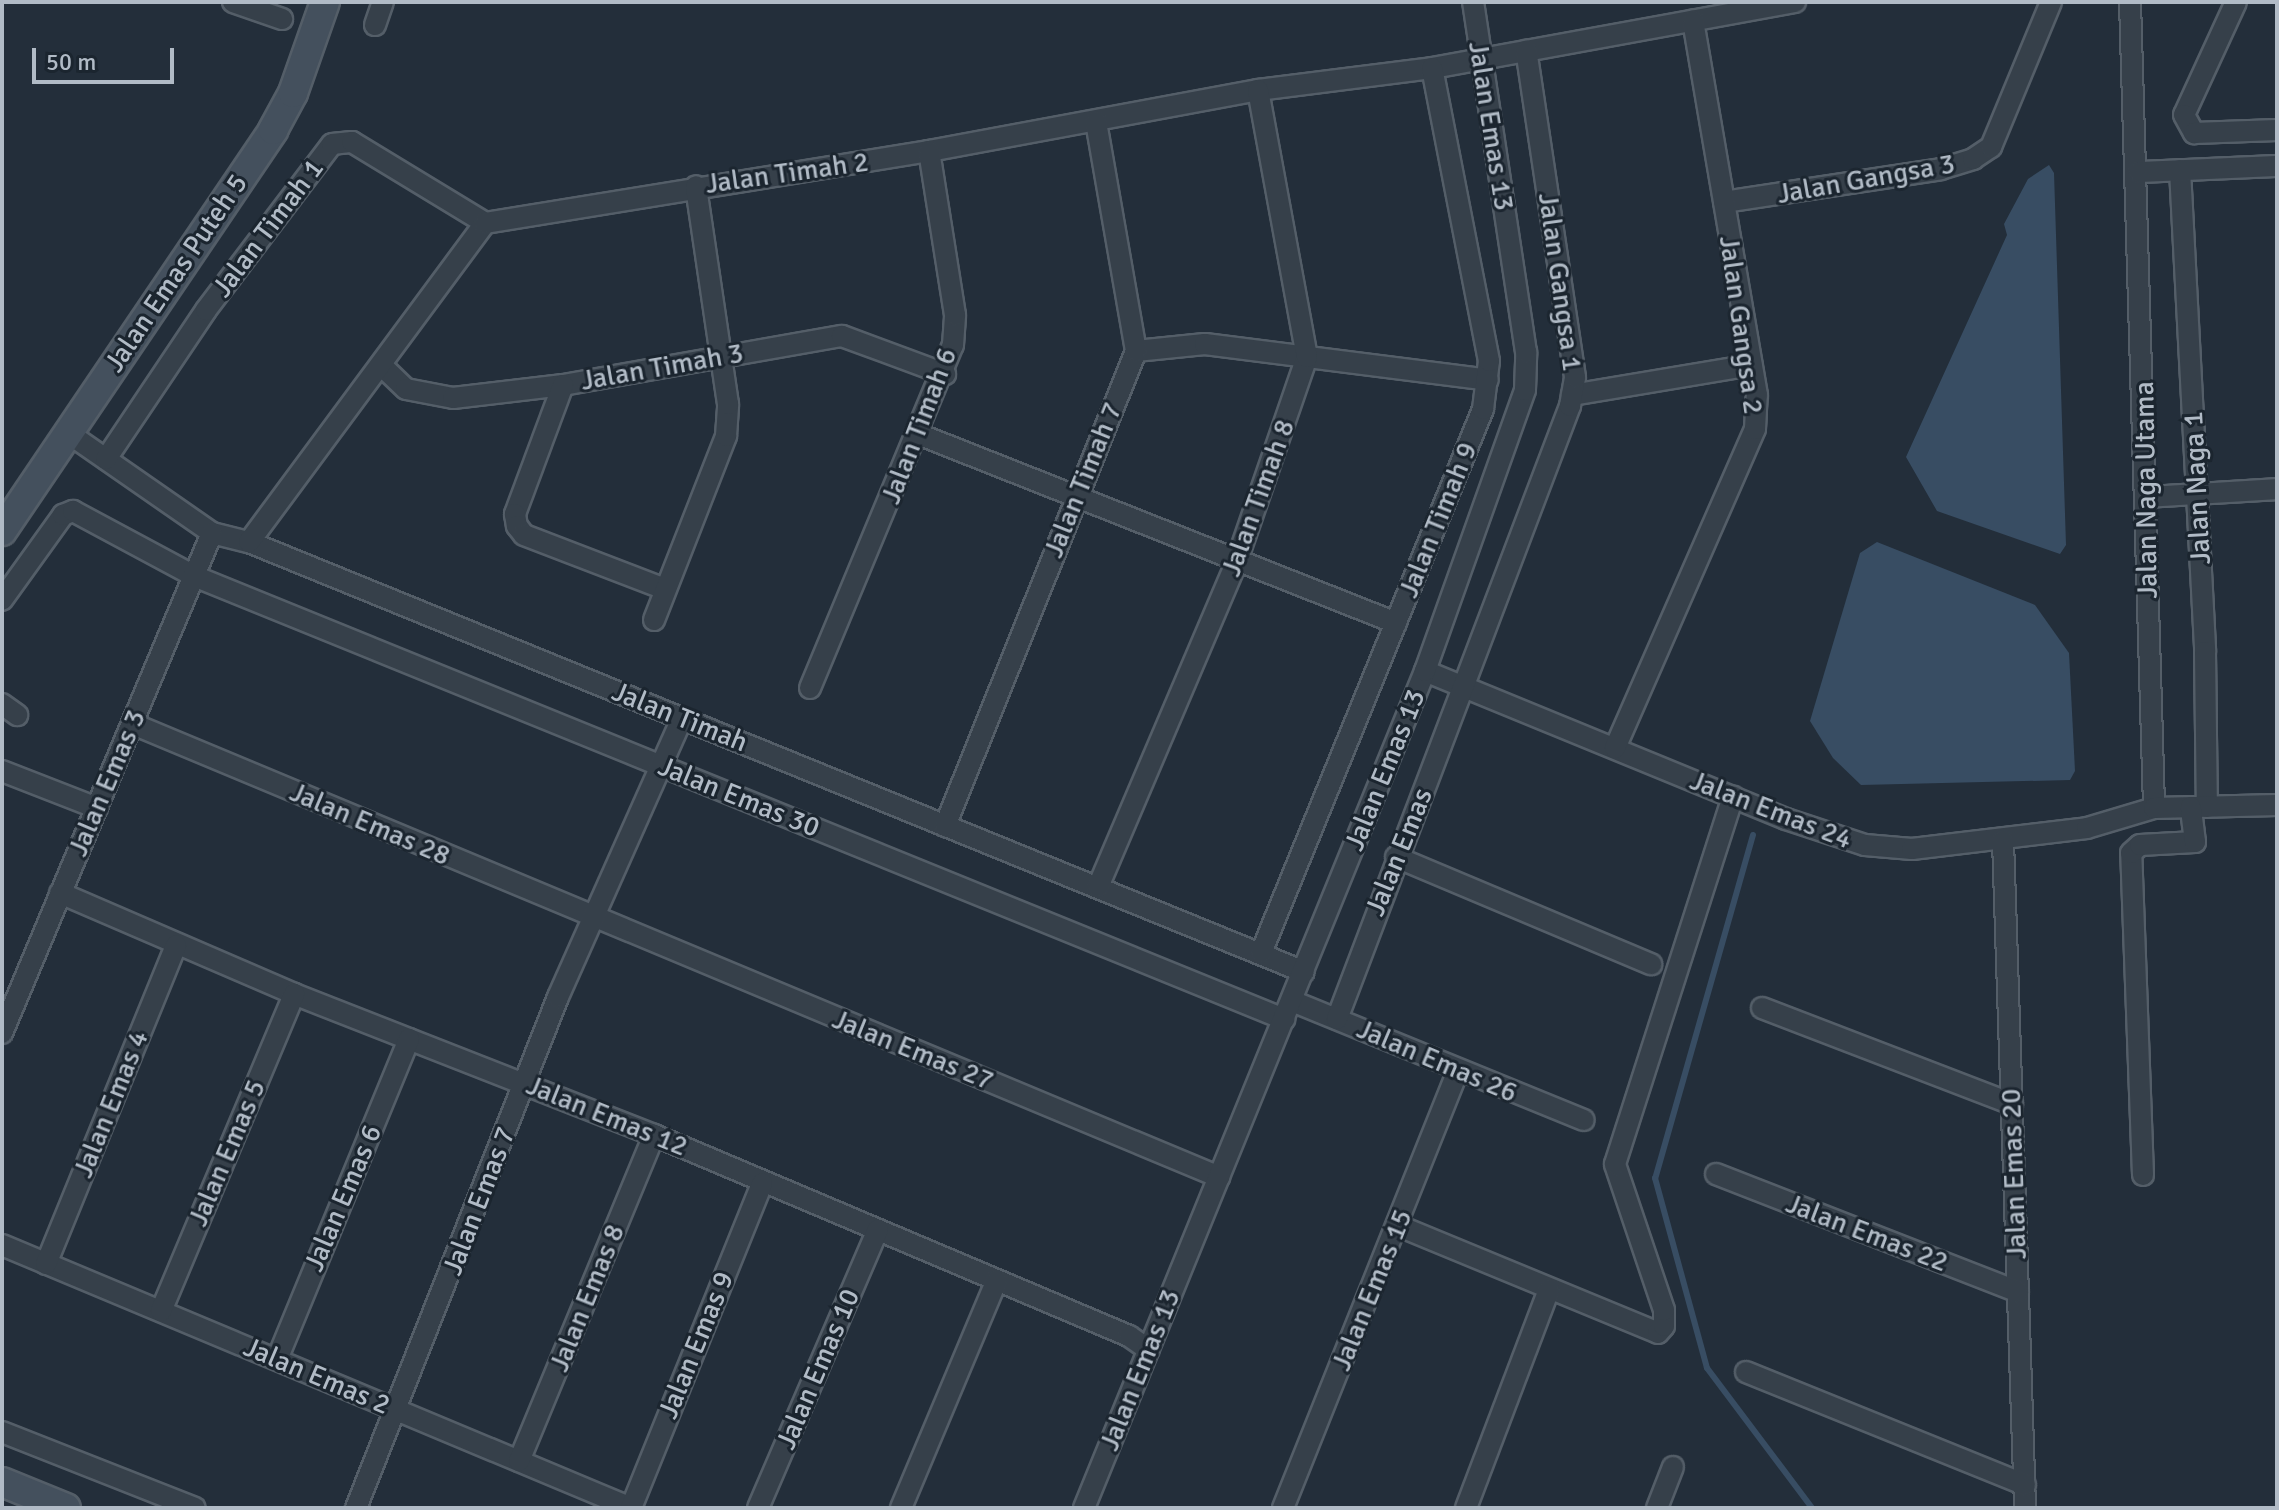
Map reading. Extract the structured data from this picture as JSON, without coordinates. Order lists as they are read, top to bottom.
{
  "streets": {
    "street": [
      "Jalan Emas 13",
      "Jalan Timah 2",
      "Jalan Gangsa 3",
      "Jalan Timah 1",
      "Jalan Emas Puteh 5",
      "Jalan Gangsa 1",
      "Jalan Gangsa 2",
      "Jalan Timah 3",
      "Jalan Timah 6",
      "Jalan Timah 7",
      "Jalan Naga 1",
      "Jalan Naga Utama",
      "Jalan Timah 8",
      "Jalan Timah 9",
      "Jalan Timah",
      "Jalan Emas 3",
      "Jalan Emas 30",
      "Jalan Emas 24",
      "Jalan Emas 28",
      "Jalan Emas",
      "Jalan Emas 27",
      "Jalan Emas 26",
      "Jalan Emas 4",
      "Jalan Emas 12",
      "Jalan Emas 5",
      "Jalan Emas 20",
      "Jalan Emas 6",
      "Jalan Emas 7",
      "Jalan Emas 22",
      "Jalan Emas 15",
      "Jalan Emas 8",
      "Jalan Emas 9",
      "Jalan Emas 10",
      "Jalan Emas 2"
    ]
  },
  "crossings": [
    ["Jalan Emas 13", "Jalan Timah 2"],
    ["Jalan Emas 13", "Jalan Timah"],
    ["Jalan Emas 13", "Jalan Emas 30"],
    ["Jalan Emas 13", "Jalan Emas 24"],
    ["Jalan Emas 13", "Jalan Emas 27"],
    ["Jalan Emas 13", "Jalan Emas 26"],
    ["Jalan Emas 13", "Jalan Emas 12"],
    ["Jalan Timah 2", "Jalan Timah 1"],
    ["Jalan Timah 2", "Jalan Gangsa 1"],
    ["Jalan Timah 2", "Jalan Gangsa 2"],
    ["Jalan Timah 2", "Jalan Timah 6"],
    ["Jalan Timah 2", "Jalan Timah 8"],
    ["Jalan Timah 2", "Jalan Timah 9"],
    ["Jalan Gangsa 3", "Jalan Gangsa 2"],
    ["Jalan Timah 1", "Jalan Timah"],
    ["Jalan Emas Puteh 5", "Jalan Timah"],
    ["Jalan Gangsa 1", "Jalan Emas 24"],
    ["Jalan Gangsa 1", "Jalan Emas"],
    ["Jalan Gangsa 2", "Jalan Emas 24"],
    ["Jalan Timah 3", "Jalan Timah 6"],
    ["Jalan Timah 7", "Jalan Timah"],
    ["Jalan Naga 1", "Jalan Emas 24"],
    ["Jalan Naga Utama", "Jalan Emas 24"],
    ["Jalan Timah 8", "Jalan Timah"],
    ["Jalan Timah 9", "Jalan Timah"],
    ["Jalan Timah", "Jalan Emas 3"],
    ["Jalan Timah", "Jalan Emas 7"],
    ["Jalan Emas 3", "Jalan Emas 30"],
    ["Jalan Emas 3", "Jalan Emas 28"],
    ["Jalan Emas 3", "Jalan Emas 12"],
    ["Jalan Emas 30", "Jalan Emas 26"],
    ["Jalan Emas 30", "Jalan Emas 7"],
    ["Jalan Emas 24", "Jalan Emas"],
    ["Jalan Emas 24", "Jalan Emas 20"],
    ["Jalan Emas 28", "Jalan Emas 27"],
    ["Jalan Emas 28", "Jalan Emas 7"],
    ["Jalan Emas", "Jalan Emas 26"],
    ["Jalan Emas 27", "Jalan Emas 7"],
    ["Jalan Emas 26", "Jalan Emas 15"],
    ["Jalan Emas 4", "Jalan Emas 12"],
    ["Jalan Emas 4", "Jalan Emas 2"],
    ["Jalan Emas 12", "Jalan Emas 5"],
    ["Jalan Emas 12", "Jalan Emas 6"],
    ["Jalan Emas 12", "Jalan Emas 7"],
    ["Jalan Emas 12", "Jalan Emas 8"],
    ["Jalan Emas 12", "Jalan Emas 9"],
    ["Jalan Emas 12", "Jalan Emas 10"],
    ["Jalan Emas 5", "Jalan Emas 2"],
    ["Jalan Emas 20", "Jalan Emas 22"],
    ["Jalan Emas 6", "Jalan Emas 2"],
    ["Jalan Emas 7", "Jalan Emas 2"],
    ["Jalan Emas 8", "Jalan Emas 2"],
    ["Jalan Emas 9", "Jalan Emas 2"]
  ],
  "scale_bar": "50 m"
}
